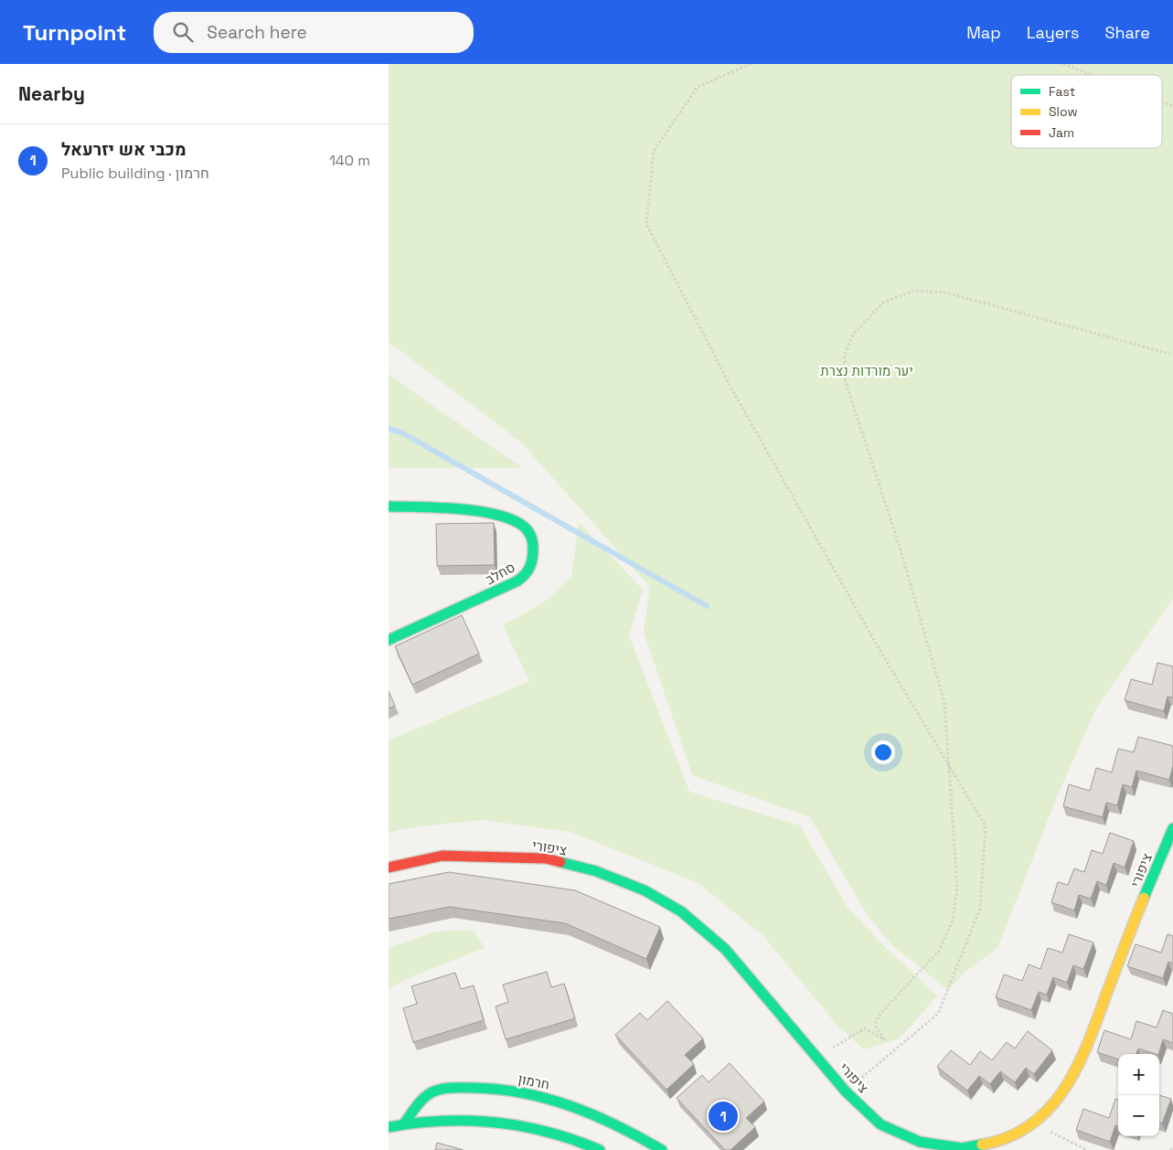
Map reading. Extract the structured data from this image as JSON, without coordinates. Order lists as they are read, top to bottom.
{
  "streets": {
    "street": ["סחלב", "ציפורי", "חרמון"]
  },
  "parks": ["יער מורדות נצרת"],
  "legend": ["Fast", "Slow", "Jam"],
  "page": {
    "header": "Turnpoint",
    "search": "Search here",
    "nav": ["Map", "Layers", "Share"],
    "heading": "Nearby",
    "list": [
      {
        "mark": "1",
        "name": "מכבי אש יזרעאל",
        "note": "Public building · חרמון",
        "value": "140 m"
      }
    ],
    "map_buttons": ["+", "−"],
    "pins": "1"
  }
}
